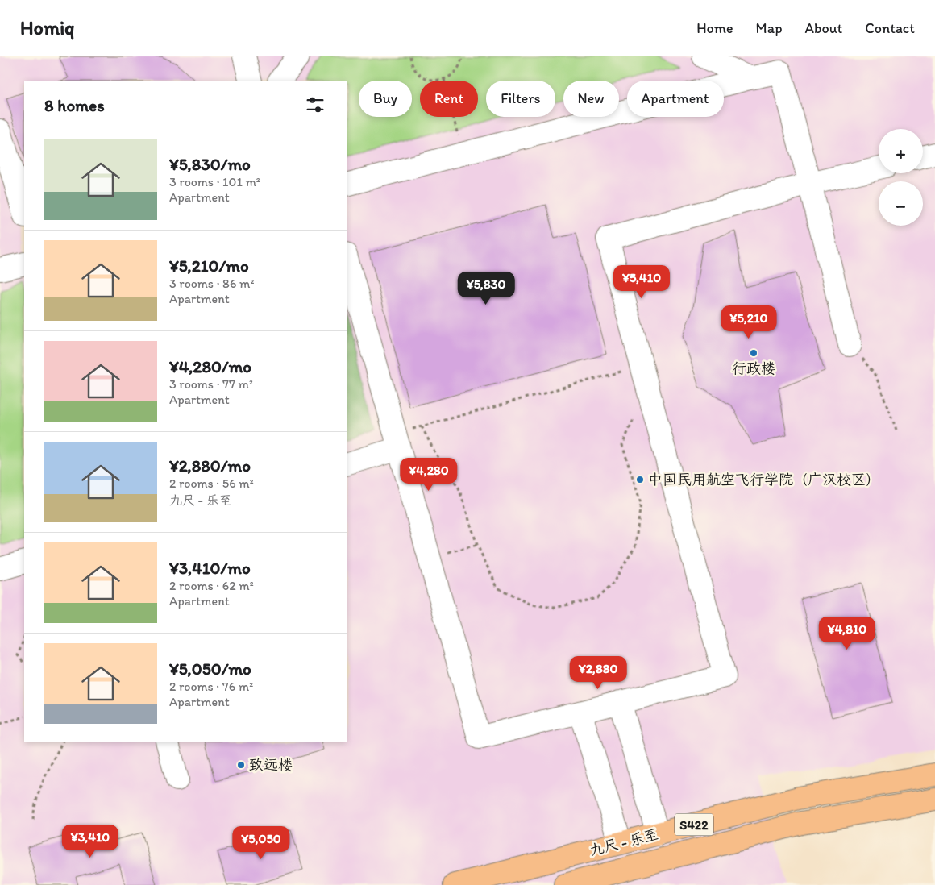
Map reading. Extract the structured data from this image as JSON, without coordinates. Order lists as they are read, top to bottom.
{
  "streets": {
    "main road": ["S422", "九尺 - 乐至"]
  },
  "places": ["行政楼", "中国民用航空飞行学院（广汉校区）", "致远楼"],
  "page": {
    "header": "Homiq",
    "nav": [
      "Home",
      "Map",
      "About",
      "Contact"
    ],
    "chip": [
      "Buy",
      "Rent",
      "Filters",
      "New",
      "Apartment"
    ],
    "heading": "8 homes",
    "map_buttons": ["+", "−"],
    "list": [
      {
        "name": "¥5,830/mo",
        "note": "3 rooms · 101 m² · Apartment"
      },
      {
        "name": "¥5,210/mo",
        "note": "3 rooms · 86 m² · Apartment"
      },
      {
        "name": "¥4,280/mo",
        "note": "3 rooms · 77 m² · Apartment"
      },
      {
        "name": "¥2,880/mo",
        "note": "2 rooms · 56 m² · 九尺 - 乐至"
      },
      {
        "name": "¥3,410/mo",
        "note": "2 rooms · 62 m² · Apartment"
      },
      {
        "name": "¥5,050/mo",
        "note": "2 rooms · 76 m² · Apartment"
      }
    ],
    "price": [
      "¥5,410",
      "¥5,830",
      "¥5,210",
      "¥4,280",
      "¥4,810",
      "¥2,880",
      "¥3,410",
      "¥5,050"
    ]
  }
}
